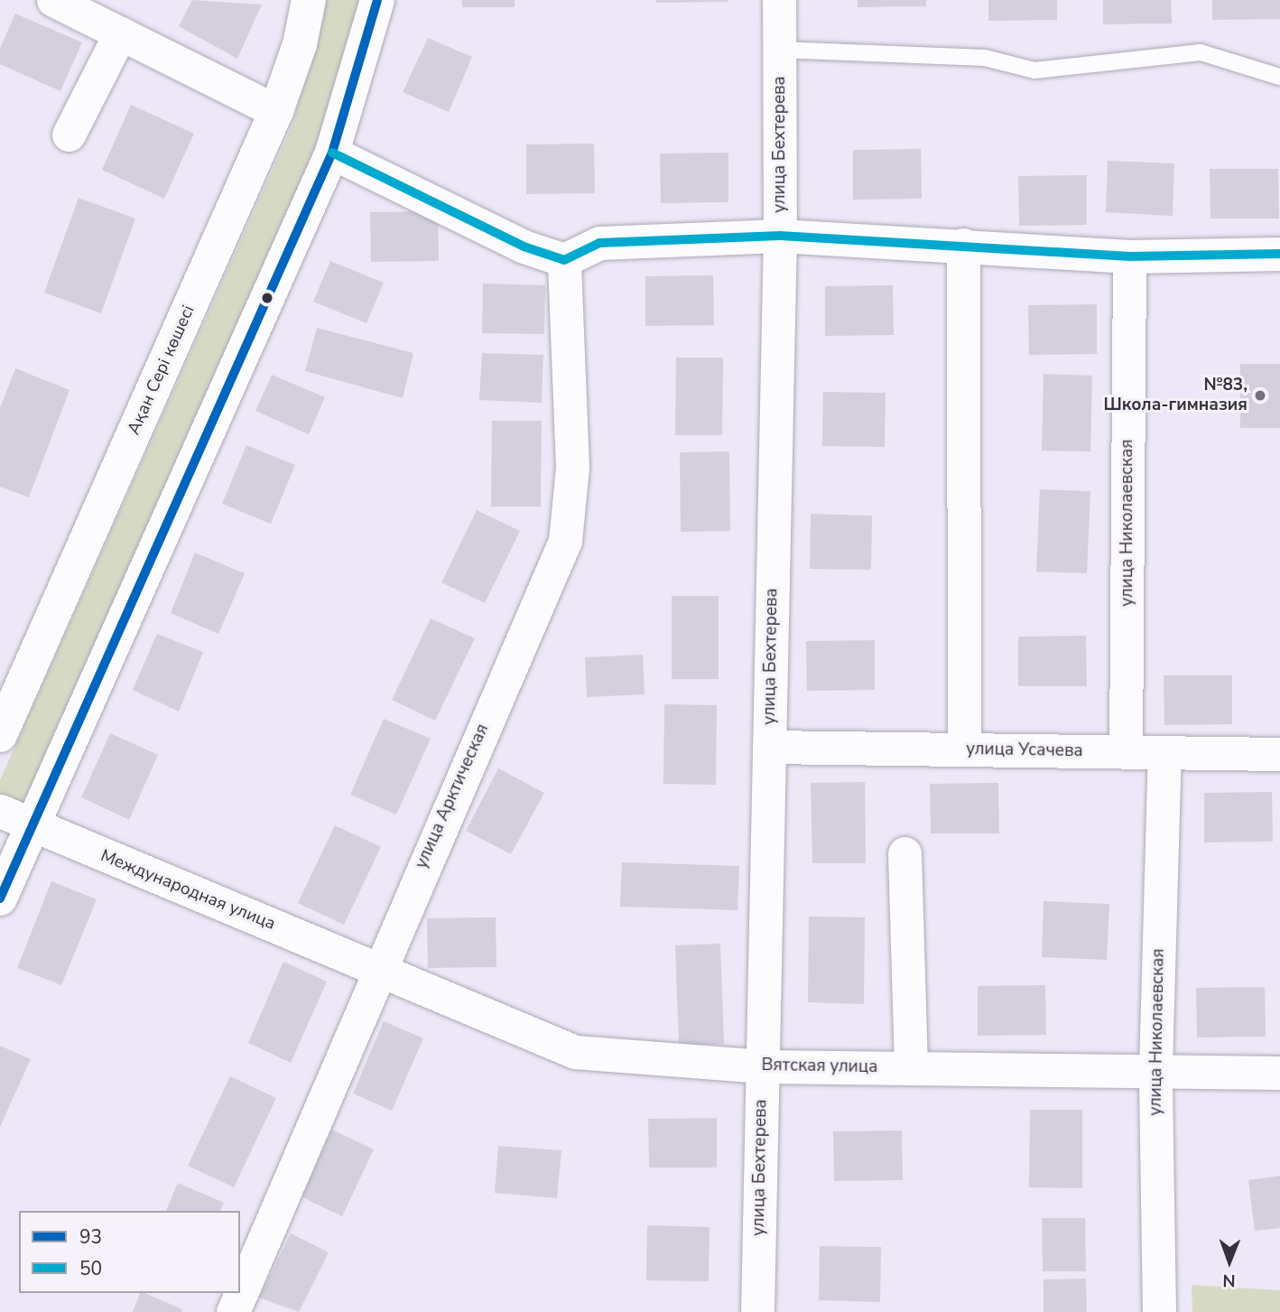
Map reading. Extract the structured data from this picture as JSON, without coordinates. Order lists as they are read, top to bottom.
{
  "streets": {
    "street": [
      "улица Бехтерева",
      "Ақан Сері көшесі",
      "улица Николаевская",
      "улица Усачева",
      "улица Арктическая",
      "Международная улица",
      "Вятская улица"
    ]
  },
  "crossings": [
    ["улица Бехтерева", "улица Усачева"],
    ["улица Бехтерева", "Вятская улица"],
    ["улица Николаевская", "улица Усачева"],
    ["улица Николаевская", "Вятская улица"],
    ["улица Арктическая", "Международная улица"],
    ["улица Арктическая", "Вятская улица"],
    ["Международная улица", "Вятская улица"]
  ],
  "places": ["№83, Школа-гимназия"],
  "lines": ["transit line 93", "transit line 50"],
  "legend": ["93", "50"],
  "north": "bottom"
}
